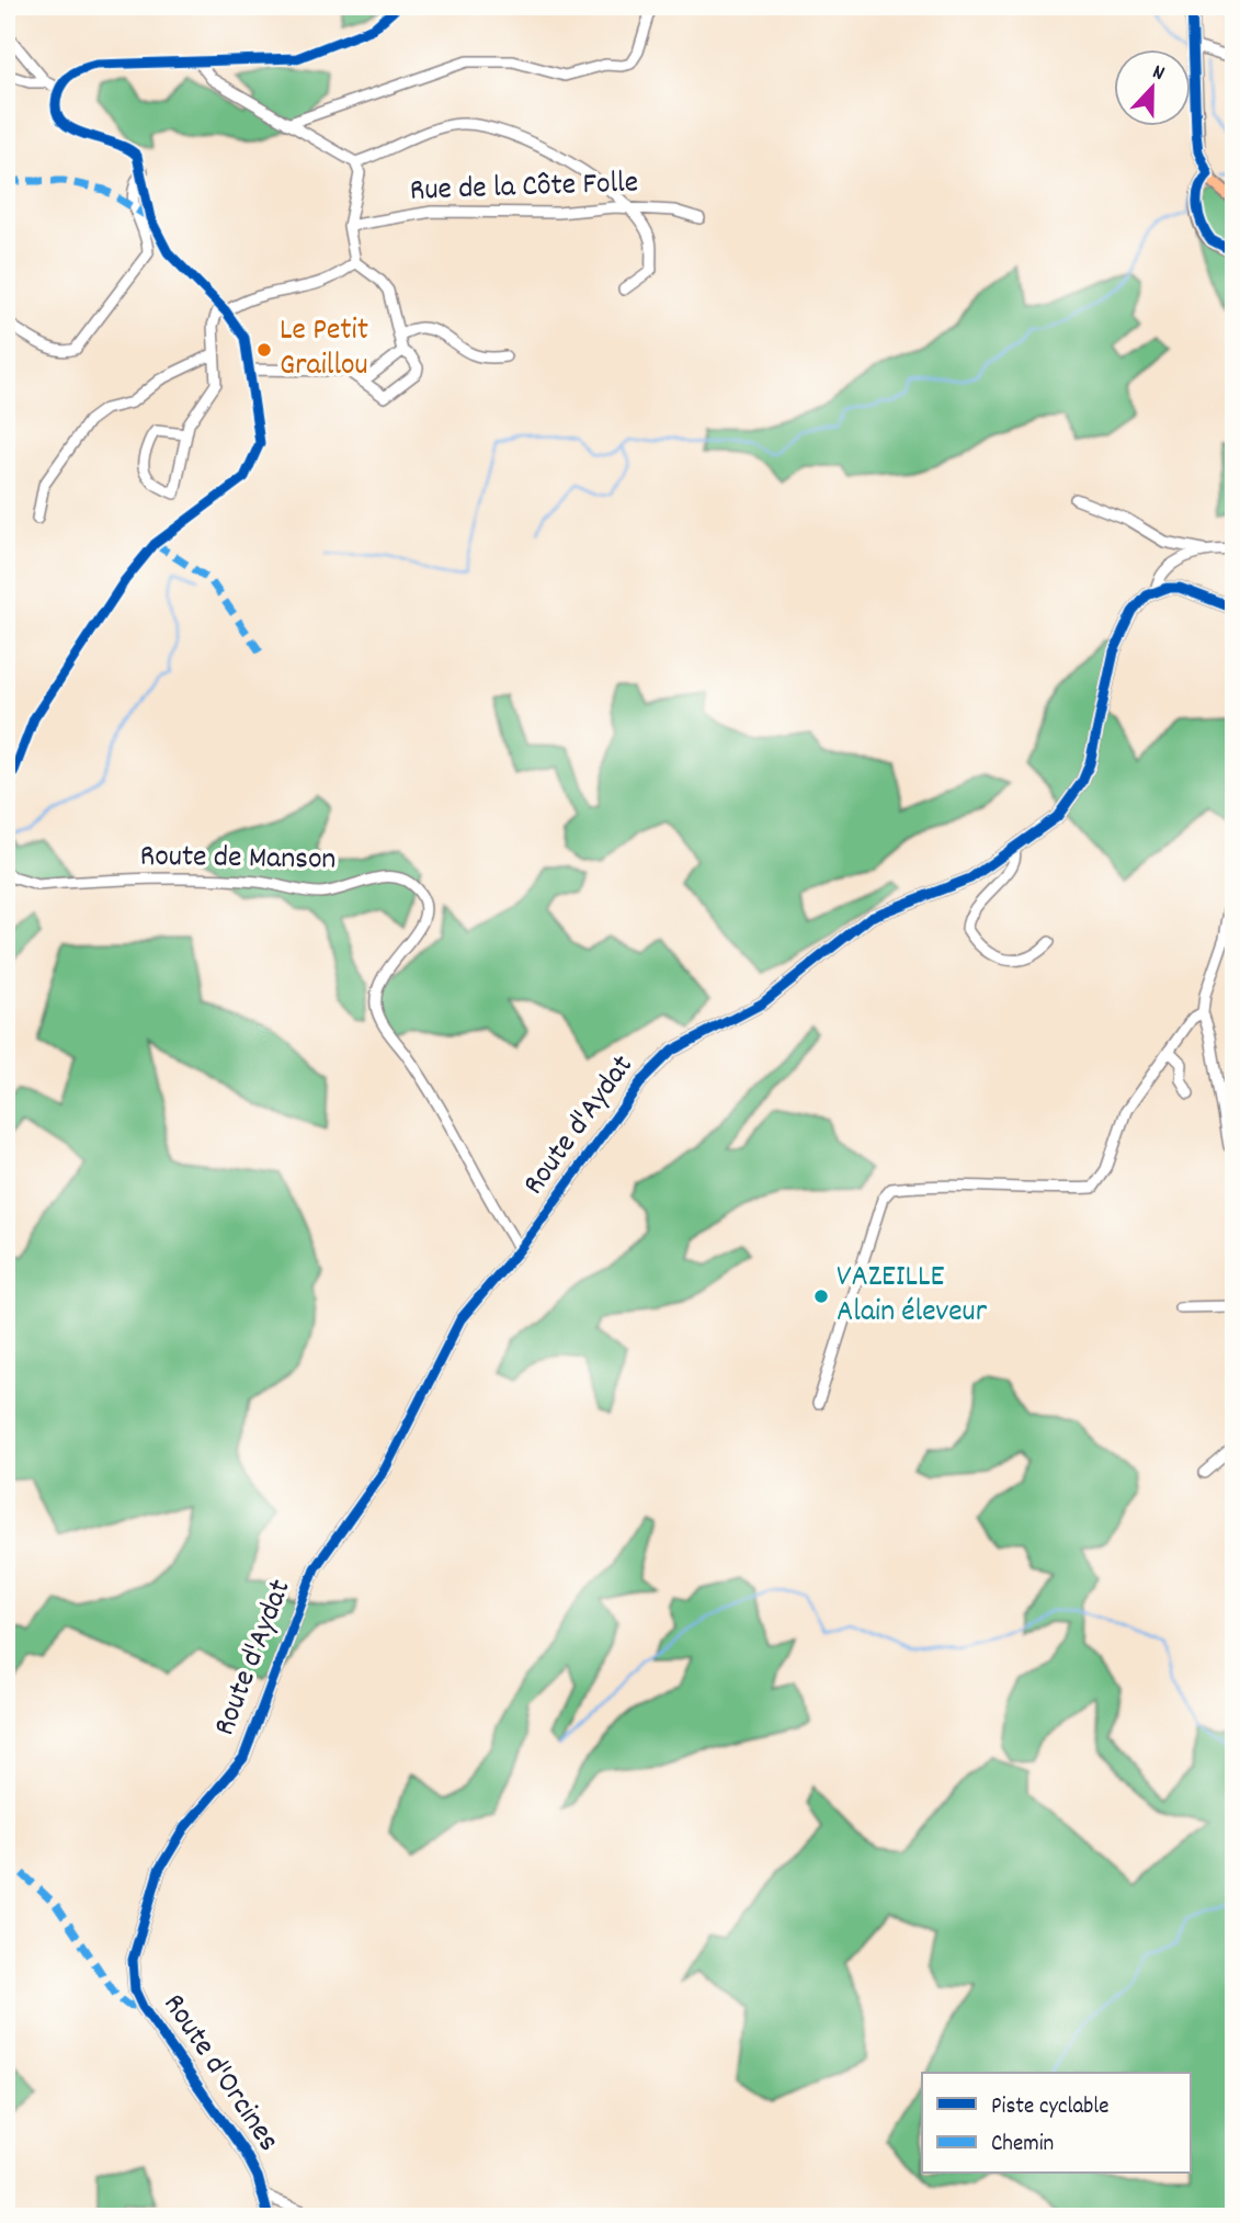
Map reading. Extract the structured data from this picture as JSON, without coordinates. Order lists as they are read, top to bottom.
{
  "streets": {
    "main road": ["Route d'Aydat", "Route d'Orcines"],
    "street": ["Rue de la Côte Folle", "Route de Manson"]
  },
  "crossings": [
    ["Route de Manson", "Route d'Aydat"],
    ["Route d'Aydat", "Route d'Orcines"]
  ],
  "places": ["Le Petit Graillou", "VAZEILLE Alain éleveur"],
  "legend": ["Piste cyclable", "Chemin"],
  "north": "top"
}
